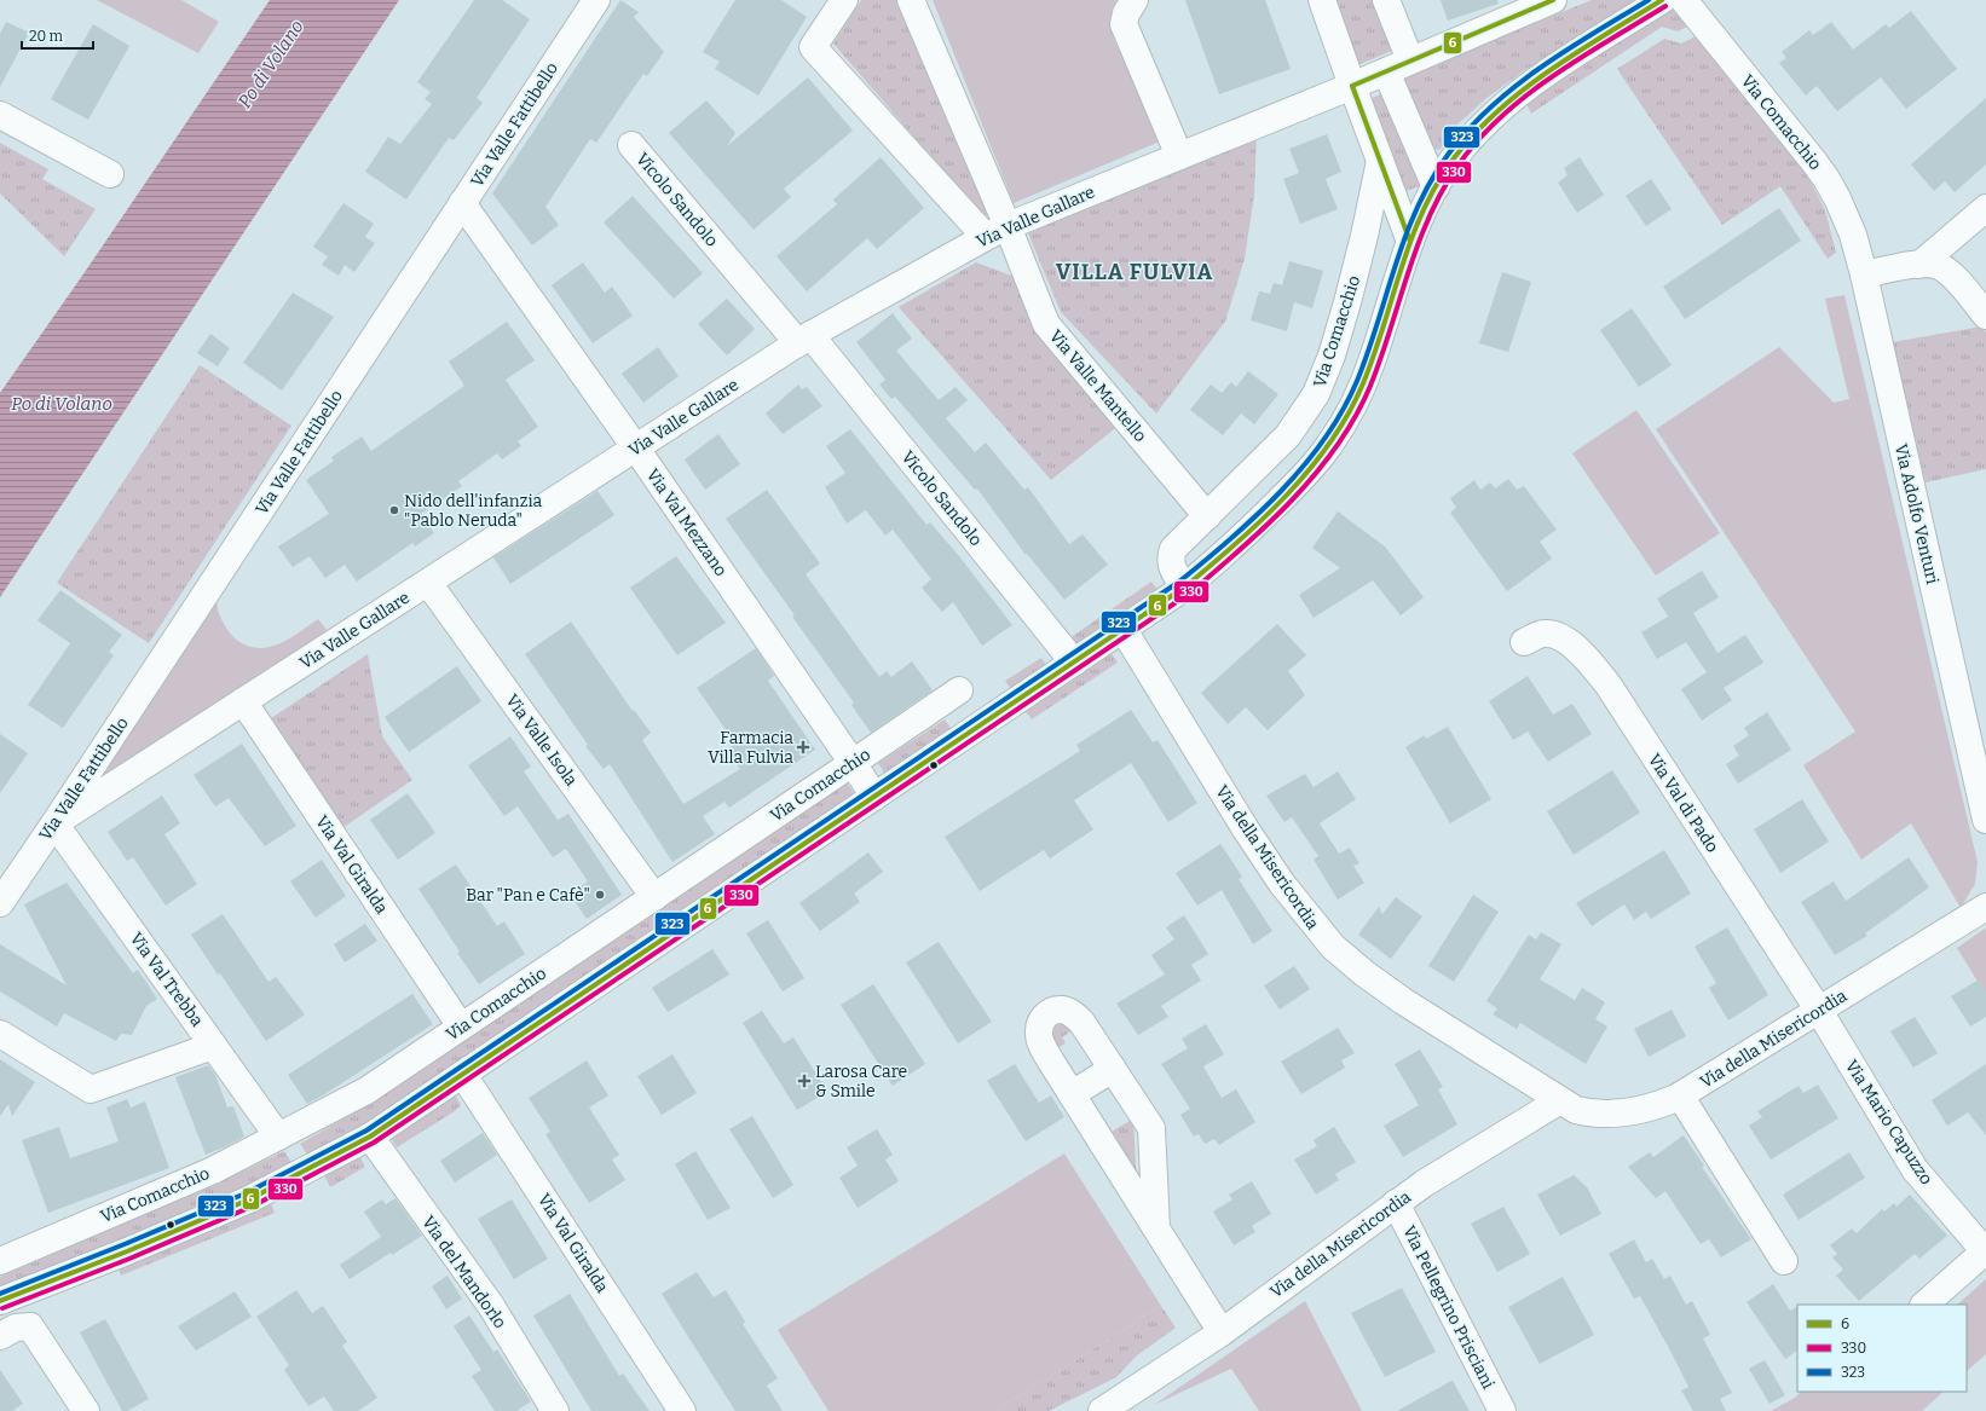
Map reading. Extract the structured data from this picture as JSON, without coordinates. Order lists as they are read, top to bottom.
{
  "streets": {
    "street": [
      "Via Comacchio",
      "Via Valle Fattibello",
      "Vicolo Sandolo",
      "Via Valle Gallare",
      "Via Valle Mantello",
      "Via Adolfo Venturi",
      "Via Val Mezzano",
      "Via Valle Isola",
      "Via Val di Pado",
      "Via della Misericordia",
      "Via Val Giralda",
      "Via Val Trebba",
      "Via Mario Capuzzo",
      "Via del Mandorlo",
      "Via Pellegrino Prisciani"
    ]
  },
  "crossings": [
    ["Via Comacchio", "Via Valle Mantello"],
    ["Via Comacchio", "Via Adolfo Venturi"],
    ["Via Comacchio", "Via Val Mezzano"],
    ["Via Comacchio", "Via Valle Isola"],
    ["Via Comacchio", "Via Val Giralda"],
    ["Via Comacchio", "Via Val Trebba"],
    ["Via Valle Fattibello", "Via Valle Gallare"],
    ["Via Valle Fattibello", "Via Val Mezzano"],
    ["Via Valle Fattibello", "Via Val Trebba"],
    ["Vicolo Sandolo", "Via Valle Gallare"],
    ["Via Valle Gallare", "Via Valle Mantello"],
    ["Via Valle Gallare", "Via Val Mezzano"],
    ["Via Valle Gallare", "Via Valle Isola"],
    ["Via Valle Gallare", "Via Val Giralda"],
    ["Via Valle Gallare", "Via Val Trebba"],
    ["Via Val di Pado", "Via della Misericordia"],
    ["Via Val di Pado", "Via Mario Capuzzo"],
    ["Via della Misericordia", "Via Mario Capuzzo"],
    ["Via della Misericordia", "Via Pellegrino Prisciani"]
  ],
  "districts": ["VILLA FULVIA"],
  "water": ["Po di Volano"],
  "places": {
    "other": ["Nido dell'infanzia \"Pablo Neruda\"", "Bar \"Pan e Cafè\""],
    "health": ["Farmacia Villa Fulvia", "Larosa Care & Smile"]
  },
  "lines": ["transit line 6", "transit line 323", "transit line 330"],
  "legend": ["6", "330", "323"],
  "scale_bar": "20 m"
}
